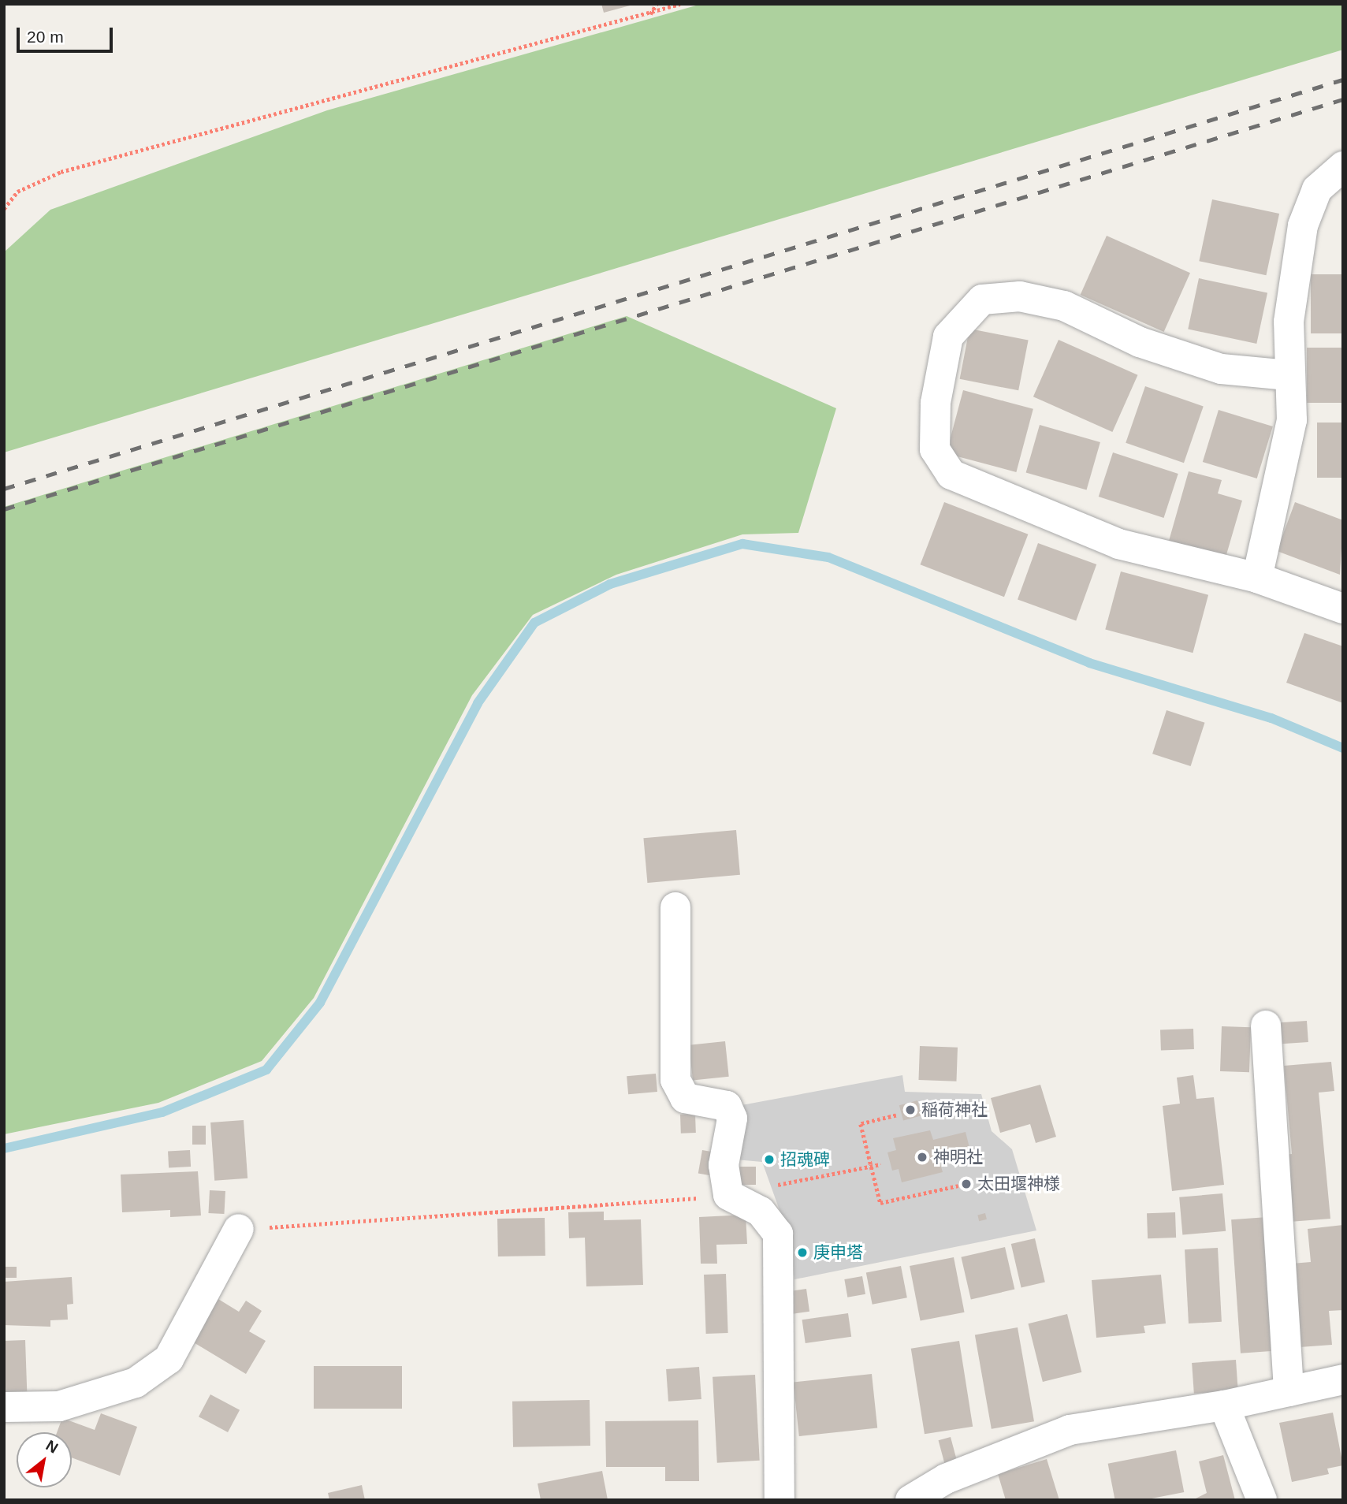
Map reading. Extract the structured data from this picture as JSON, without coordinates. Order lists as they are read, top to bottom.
{
  "places": [
    "稲荷神社",
    "神明社",
    "招魂碑",
    "太田堰神様",
    "庚申塔"
  ],
  "scale_bar": "20 m",
  "north": "top right"
}
